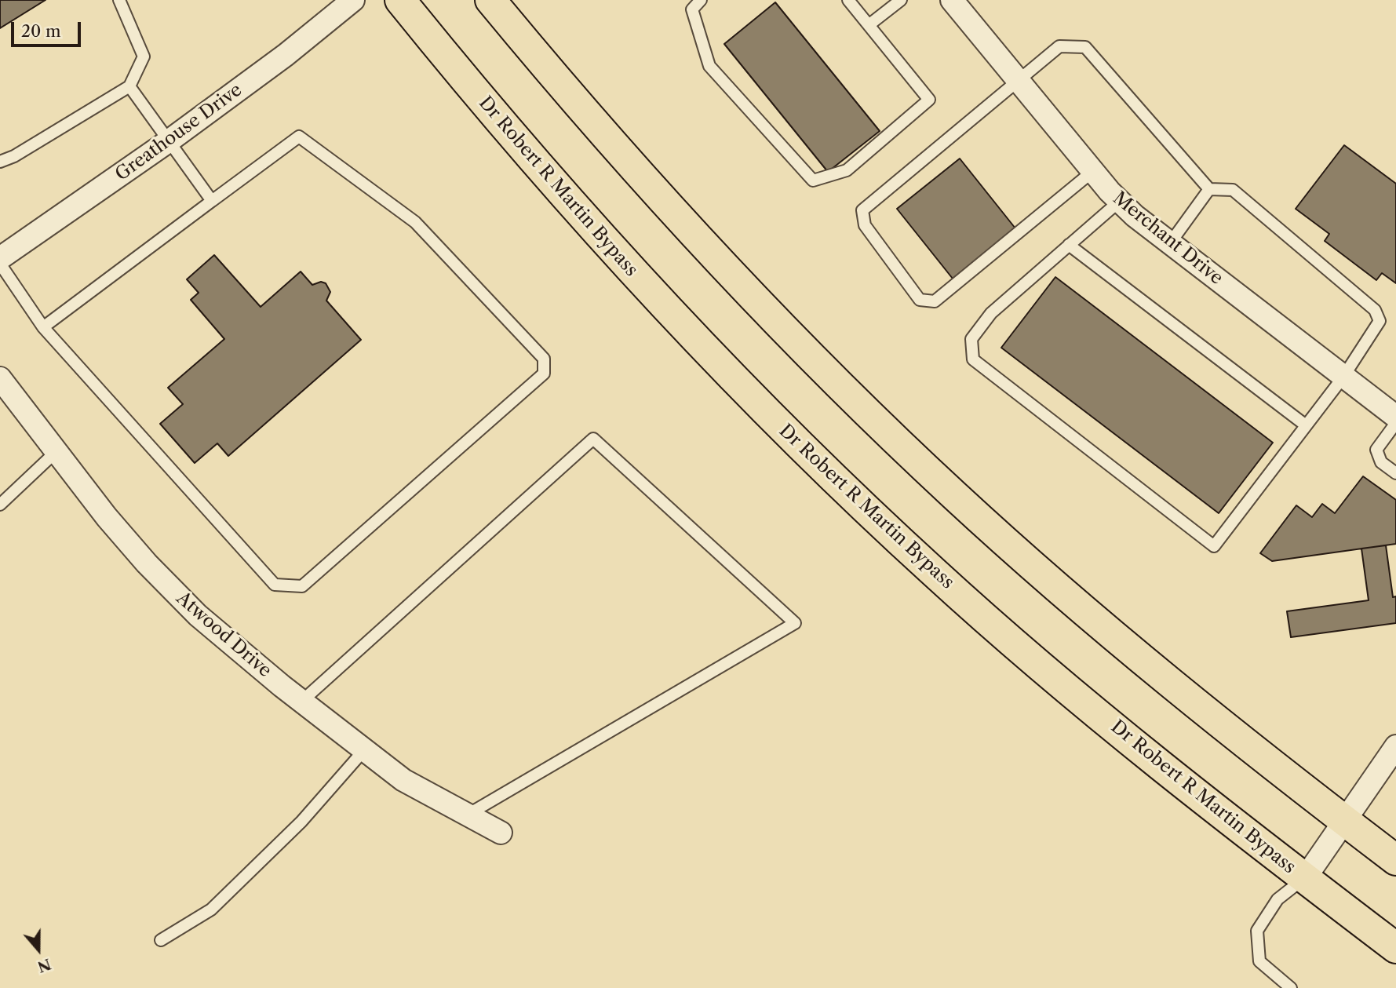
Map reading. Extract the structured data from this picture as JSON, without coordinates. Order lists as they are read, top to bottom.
{
  "streets": {
    "main road": ["Dr Robert R Martin Bypass"],
    "street": ["Greathouse Drive", "Merchant Drive", "Atwood Drive"]
  },
  "scale_bar": "20 m",
  "north": "bottom"
}
